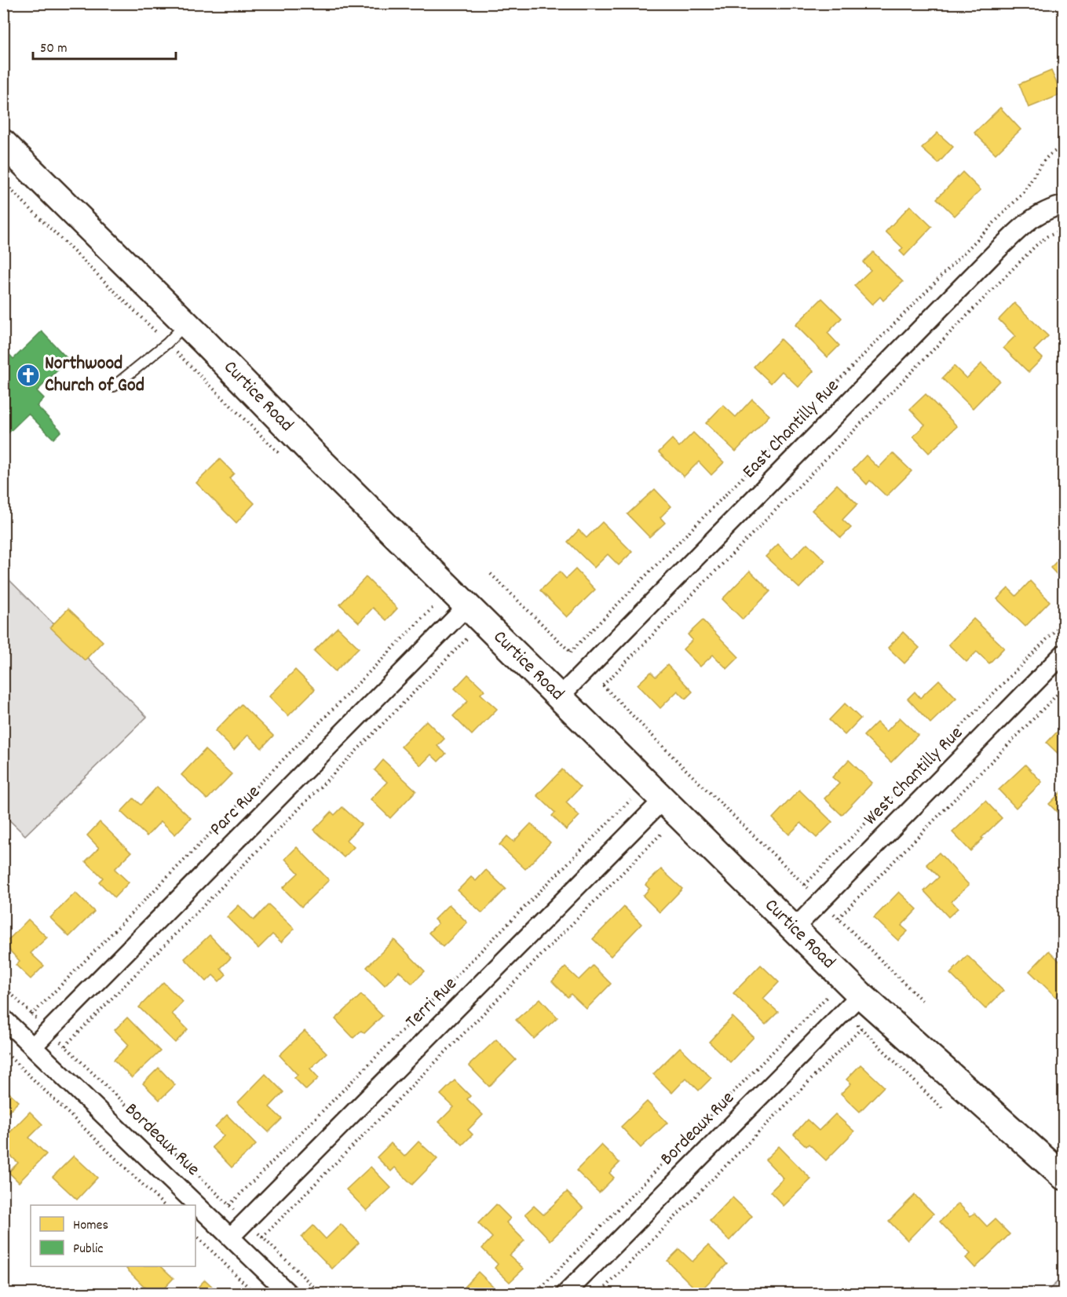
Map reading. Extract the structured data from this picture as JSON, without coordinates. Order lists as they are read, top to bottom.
{
  "streets": {
    "street": [
      "Curtice Road",
      "East Chantilly Rue",
      "West Chantilly Rue",
      "Parc Rue",
      "Terri Rue",
      "Bordeaux Rue"
    ]
  },
  "crossings": [
    ["Curtice Road", "East Chantilly Rue"],
    ["Curtice Road", "West Chantilly Rue"],
    ["Curtice Road", "Parc Rue"],
    ["Curtice Road", "Terri Rue"],
    ["Curtice Road", "Bordeaux Rue"],
    ["Parc Rue", "Bordeaux Rue"],
    ["Terri Rue", "Bordeaux Rue"]
  ],
  "places": {
    "church": ["Northwood Church of God"]
  },
  "legend": ["Homes", "Public"],
  "scale_bar": "50 m"
}
